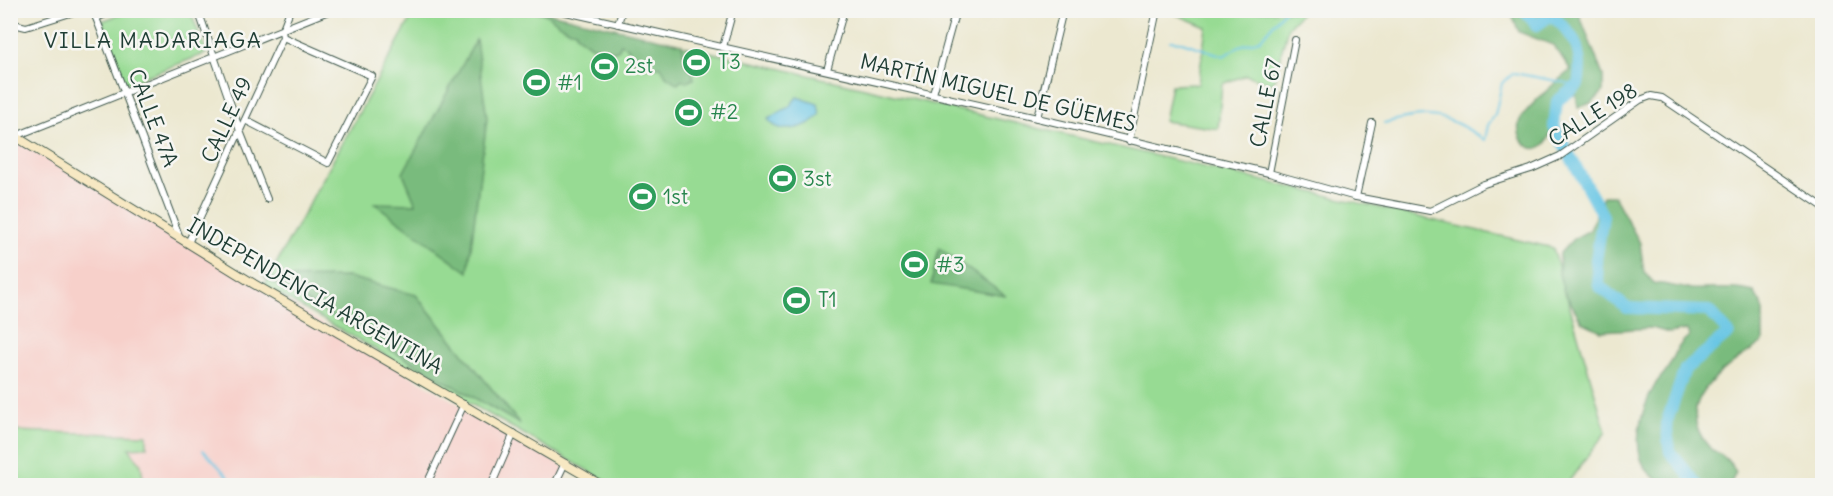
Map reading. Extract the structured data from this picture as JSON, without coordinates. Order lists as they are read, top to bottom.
{
  "streets": {
    "main road": ["INDEPENDENCIA ARGENTINA"],
    "street": [
      "MARTÍN MIGUEL DE GÜEMES",
      "CALLE 67",
      "CALLE 198",
      "CALLE 47A",
      "CALLE 49"
    ]
  },
  "crossings": [
    ["MARTÍN MIGUEL DE GÜEMES", "CALLE 67"],
    ["MARTÍN MIGUEL DE GÜEMES", "CALLE 198"],
    ["CALLE 47A", "CALLE 49"],
    ["CALLE 47A", "INDEPENDENCIA ARGENTINA"],
    ["CALLE 49", "INDEPENDENCIA ARGENTINA"]
  ],
  "districts": ["VILLA MADARIAGA"],
  "places": {
    "sports": [
      "T3",
      "2st",
      "#1",
      "#2",
      "3st",
      "1st",
      "#3",
      "T1"
    ]
  }
}
